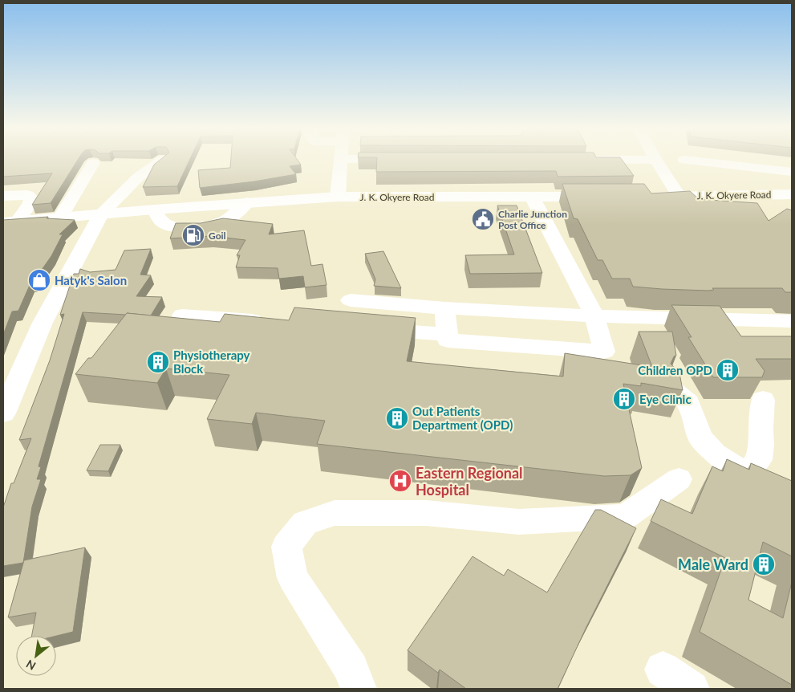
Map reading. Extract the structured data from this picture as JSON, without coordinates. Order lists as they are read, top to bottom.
{
  "streets": {
    "street": ["J. K. Okyere Road"]
  },
  "places": {
    "public building": ["Charlie Junction Post Office"],
    "fuel station": ["Goil"],
    "shop": ["Hatyk's Salon"],
    "building": [
      "Physiotherapy Block",
      "Children OPD",
      "Eye Clinic",
      "Out Patients Department (OPD)",
      "Male Ward"
    ],
    "hospital": ["Eastern Regional Hospital"]
  },
  "north": "bottom left"
}
